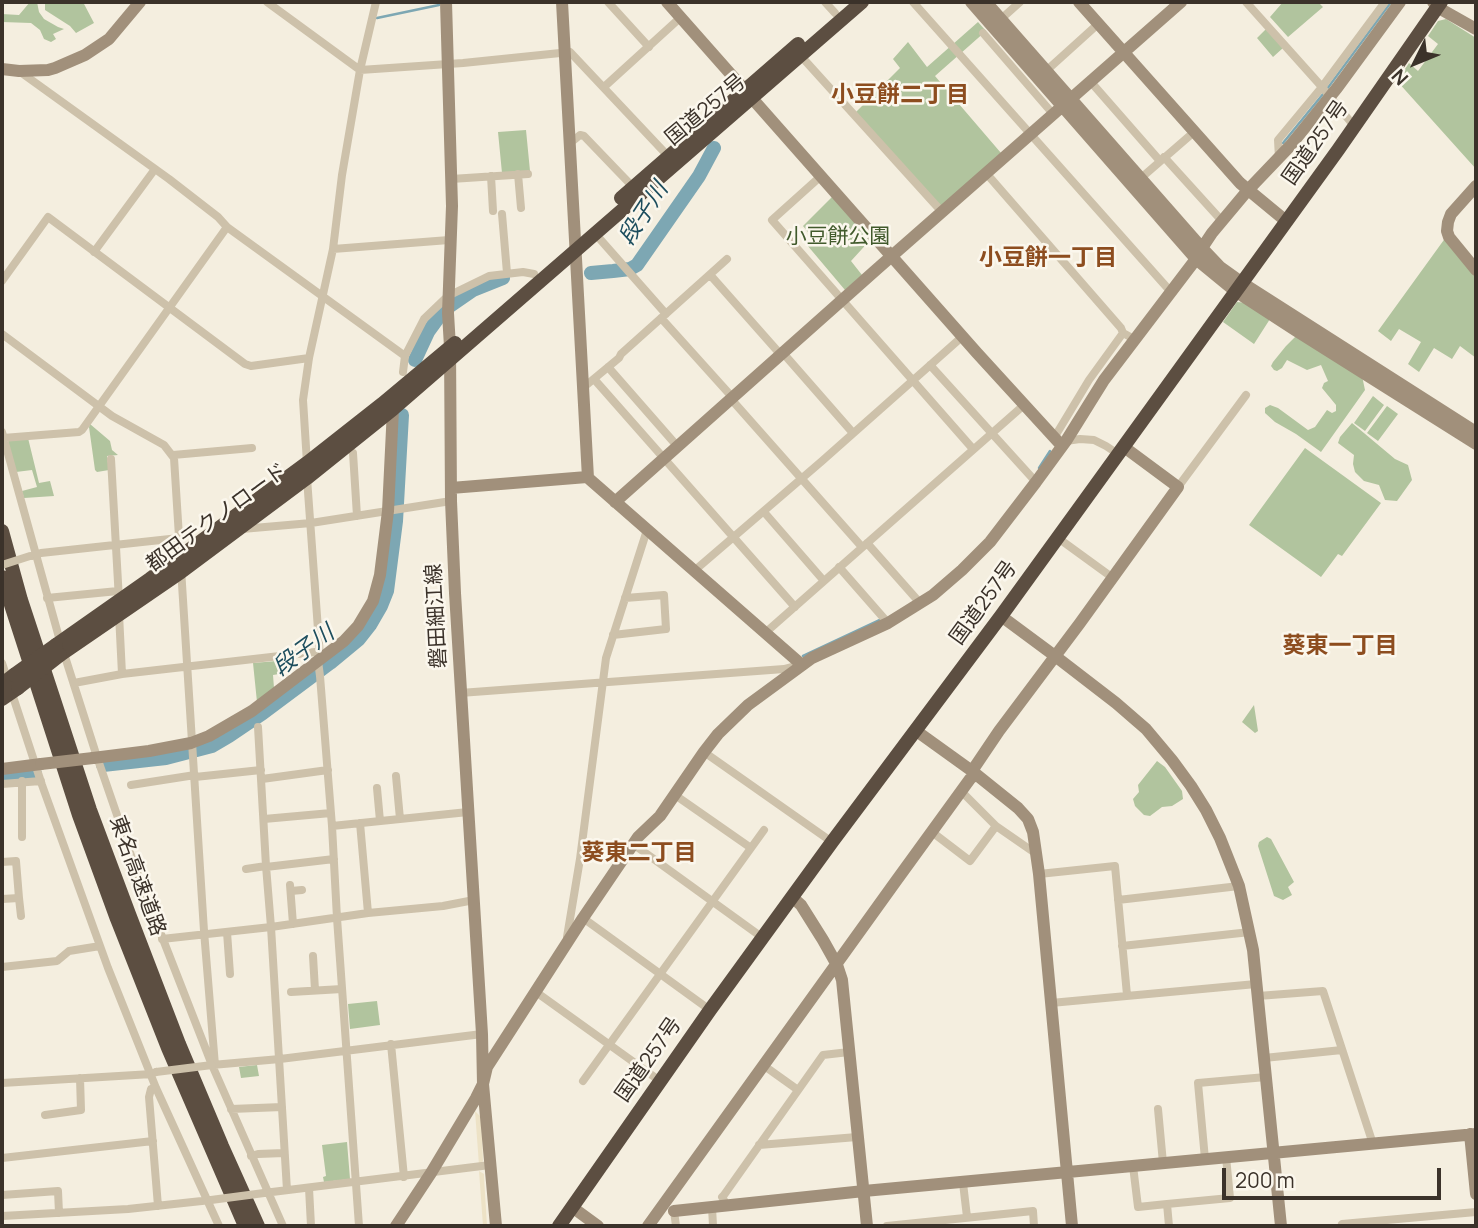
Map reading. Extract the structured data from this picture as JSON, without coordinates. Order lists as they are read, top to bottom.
{
  "streets": {
    "highway": ["国道257号", "都田テクノロード", "東名高速道路"],
    "street": ["磐田細江線"]
  },
  "crossings": [
    ["国道257号", "都田テクノロード"],
    ["国道257号", "磐田細江線"],
    ["都田テクノロード", "磐田細江線"]
  ],
  "districts": [
    "小豆餅二丁目",
    "小豆餅一丁目",
    "葵東一丁目",
    "葵東二丁目"
  ],
  "water": ["段子川"],
  "parks": ["小豆餅公園"],
  "scale_bar": "200 m",
  "north": "bottom left"
}
